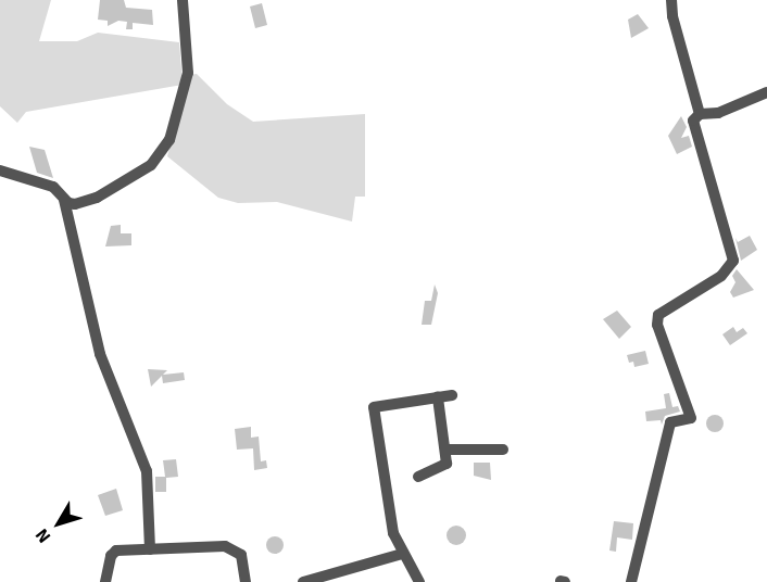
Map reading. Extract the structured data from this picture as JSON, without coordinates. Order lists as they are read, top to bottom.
{
  "north": "bottom left"
}
